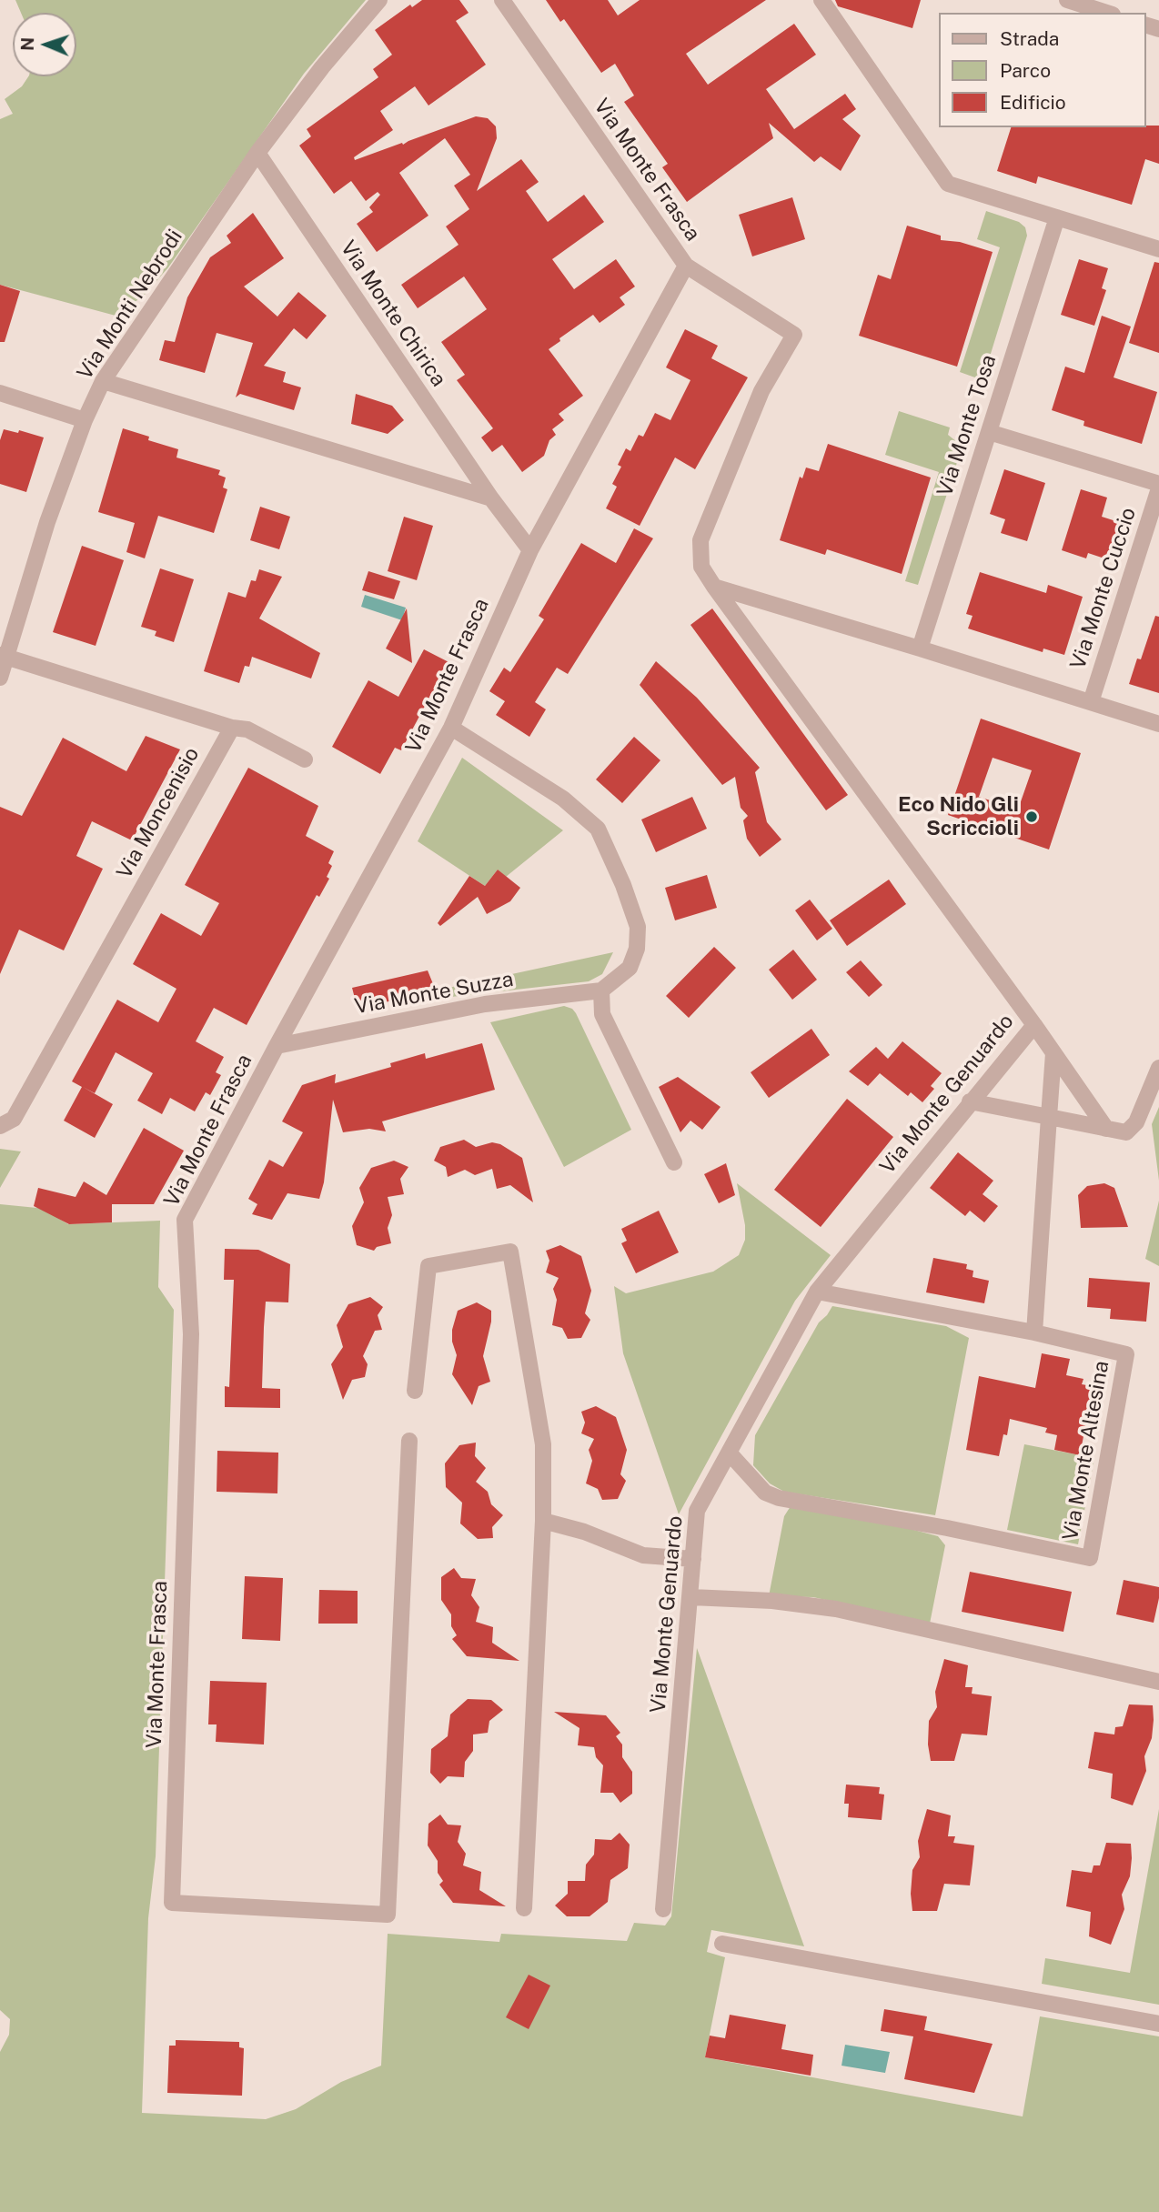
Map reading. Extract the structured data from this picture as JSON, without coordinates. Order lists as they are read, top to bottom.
{
  "streets": {
    "street": [
      "Via Monte Frasca",
      "Via Monti Nebrodi",
      "Via Monte Chirica",
      "Via Monte Tosa",
      "Via Monte Cuccio",
      "Via Moncenisio",
      "Via Monte Suzza",
      "Via Monte Genuardo",
      "Via Monte Altesina"
    ]
  },
  "crossings": [
    ["Via Monte Frasca", "Via Monte Chirica"],
    ["Via Monte Frasca", "Via Monte Suzza"],
    ["Via Monte Frasca", "Via Monte Genuardo"],
    ["Via Monti Nebrodi", "Via Monte Chirica"],
    ["Via Monti Nebrodi", "Via Moncenisio"],
    ["Via Monte Genuardo", "Via Monte Altesina"]
  ],
  "places": ["Eco Nido Gli Scriccioli"],
  "legend": ["Strada", "Parco", "Edificio"],
  "north": "left"
}
